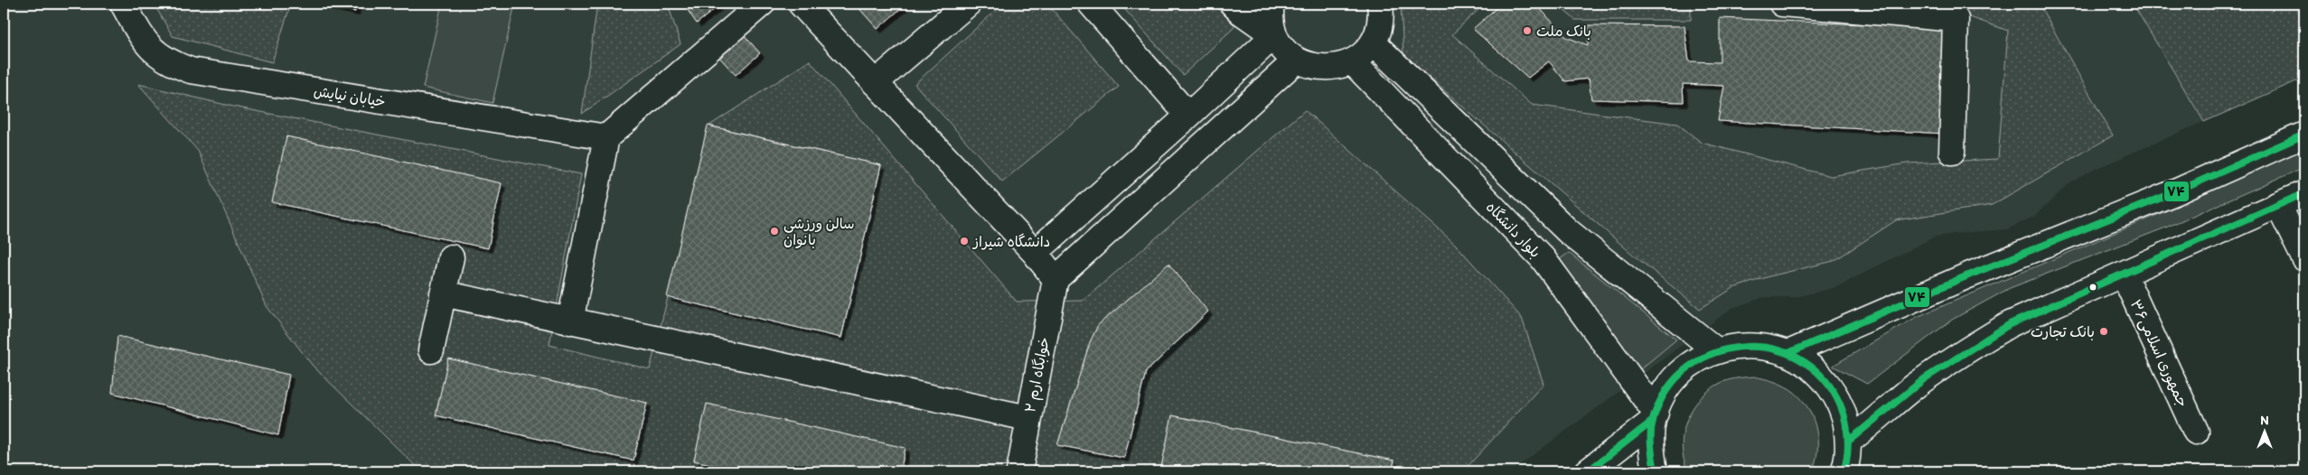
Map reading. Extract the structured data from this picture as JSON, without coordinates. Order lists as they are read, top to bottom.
{
  "streets": {
    "street": [
      "خیابان نیایش",
      "بلوار دانشگاه",
      "جمهوری اسلامی۳۶",
      "خوابگاه ارم ۲"
    ]
  },
  "places": [
    "بانک ملت",
    "سالن ورزشی بانوان",
    "دانشگاه شیراز",
    "بانک تجارت"
  ],
  "lines": ["transit line ۷۴"],
  "north": "top"
}
